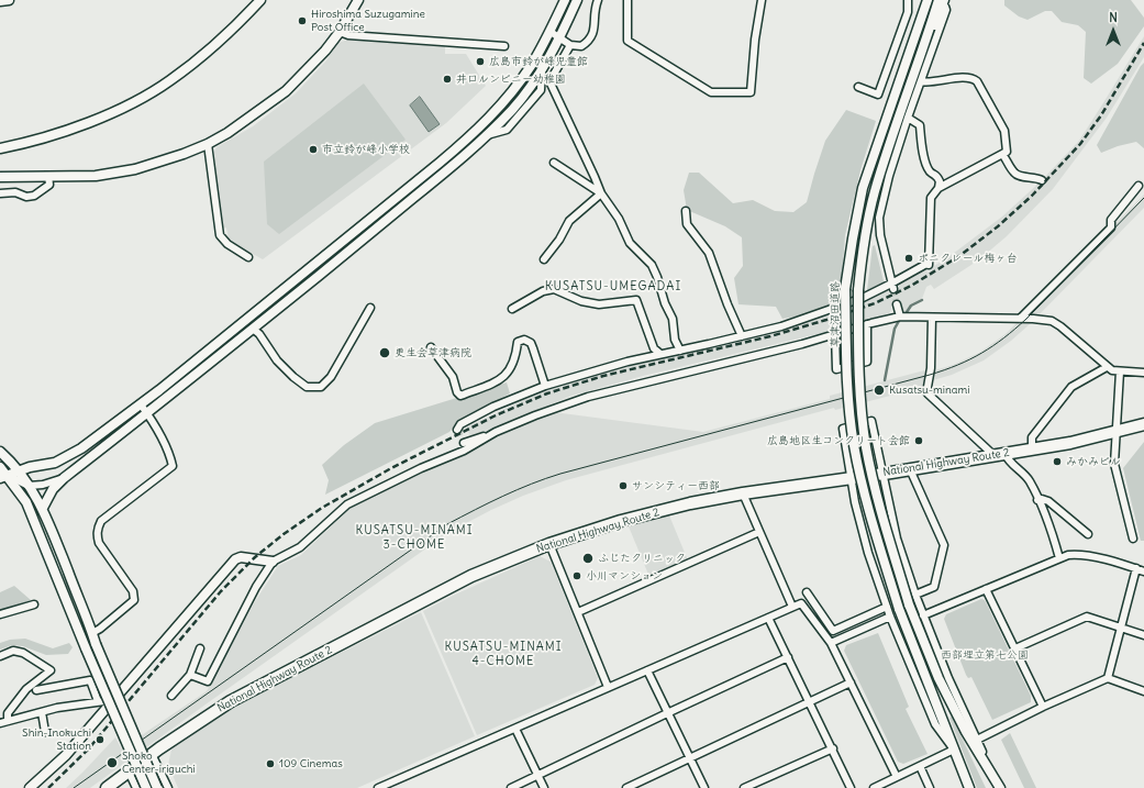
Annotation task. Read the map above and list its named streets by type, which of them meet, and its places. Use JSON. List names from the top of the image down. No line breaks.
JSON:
{"streets":{"highway":["National Highway Route 2"],"street":["草津沼田道路"]},"districts":["KUSATSU-UMEGADAI","KUSATSU-MINAMI 3-CHOME","KUSATSU-MINAMI 4-CHOME"],"parks":["西部埋立第七公園"],"places":["Hiroshima Suzugamine Post Office","広島市鈴が峰児童館","井口ルンビニー幼稚園","市立鈴が峰小学校","ポニクレール梅ヶ台","更生会草津病院","Kusatsu-minami","広島地区生コンクリート会館","みかみビル","サンシティー西部","ふじたクリニック","小川マンション","Shin-Inokuchi Station","Shoko Center-iriguchi","109 Cinemas"],"north":"top"}
